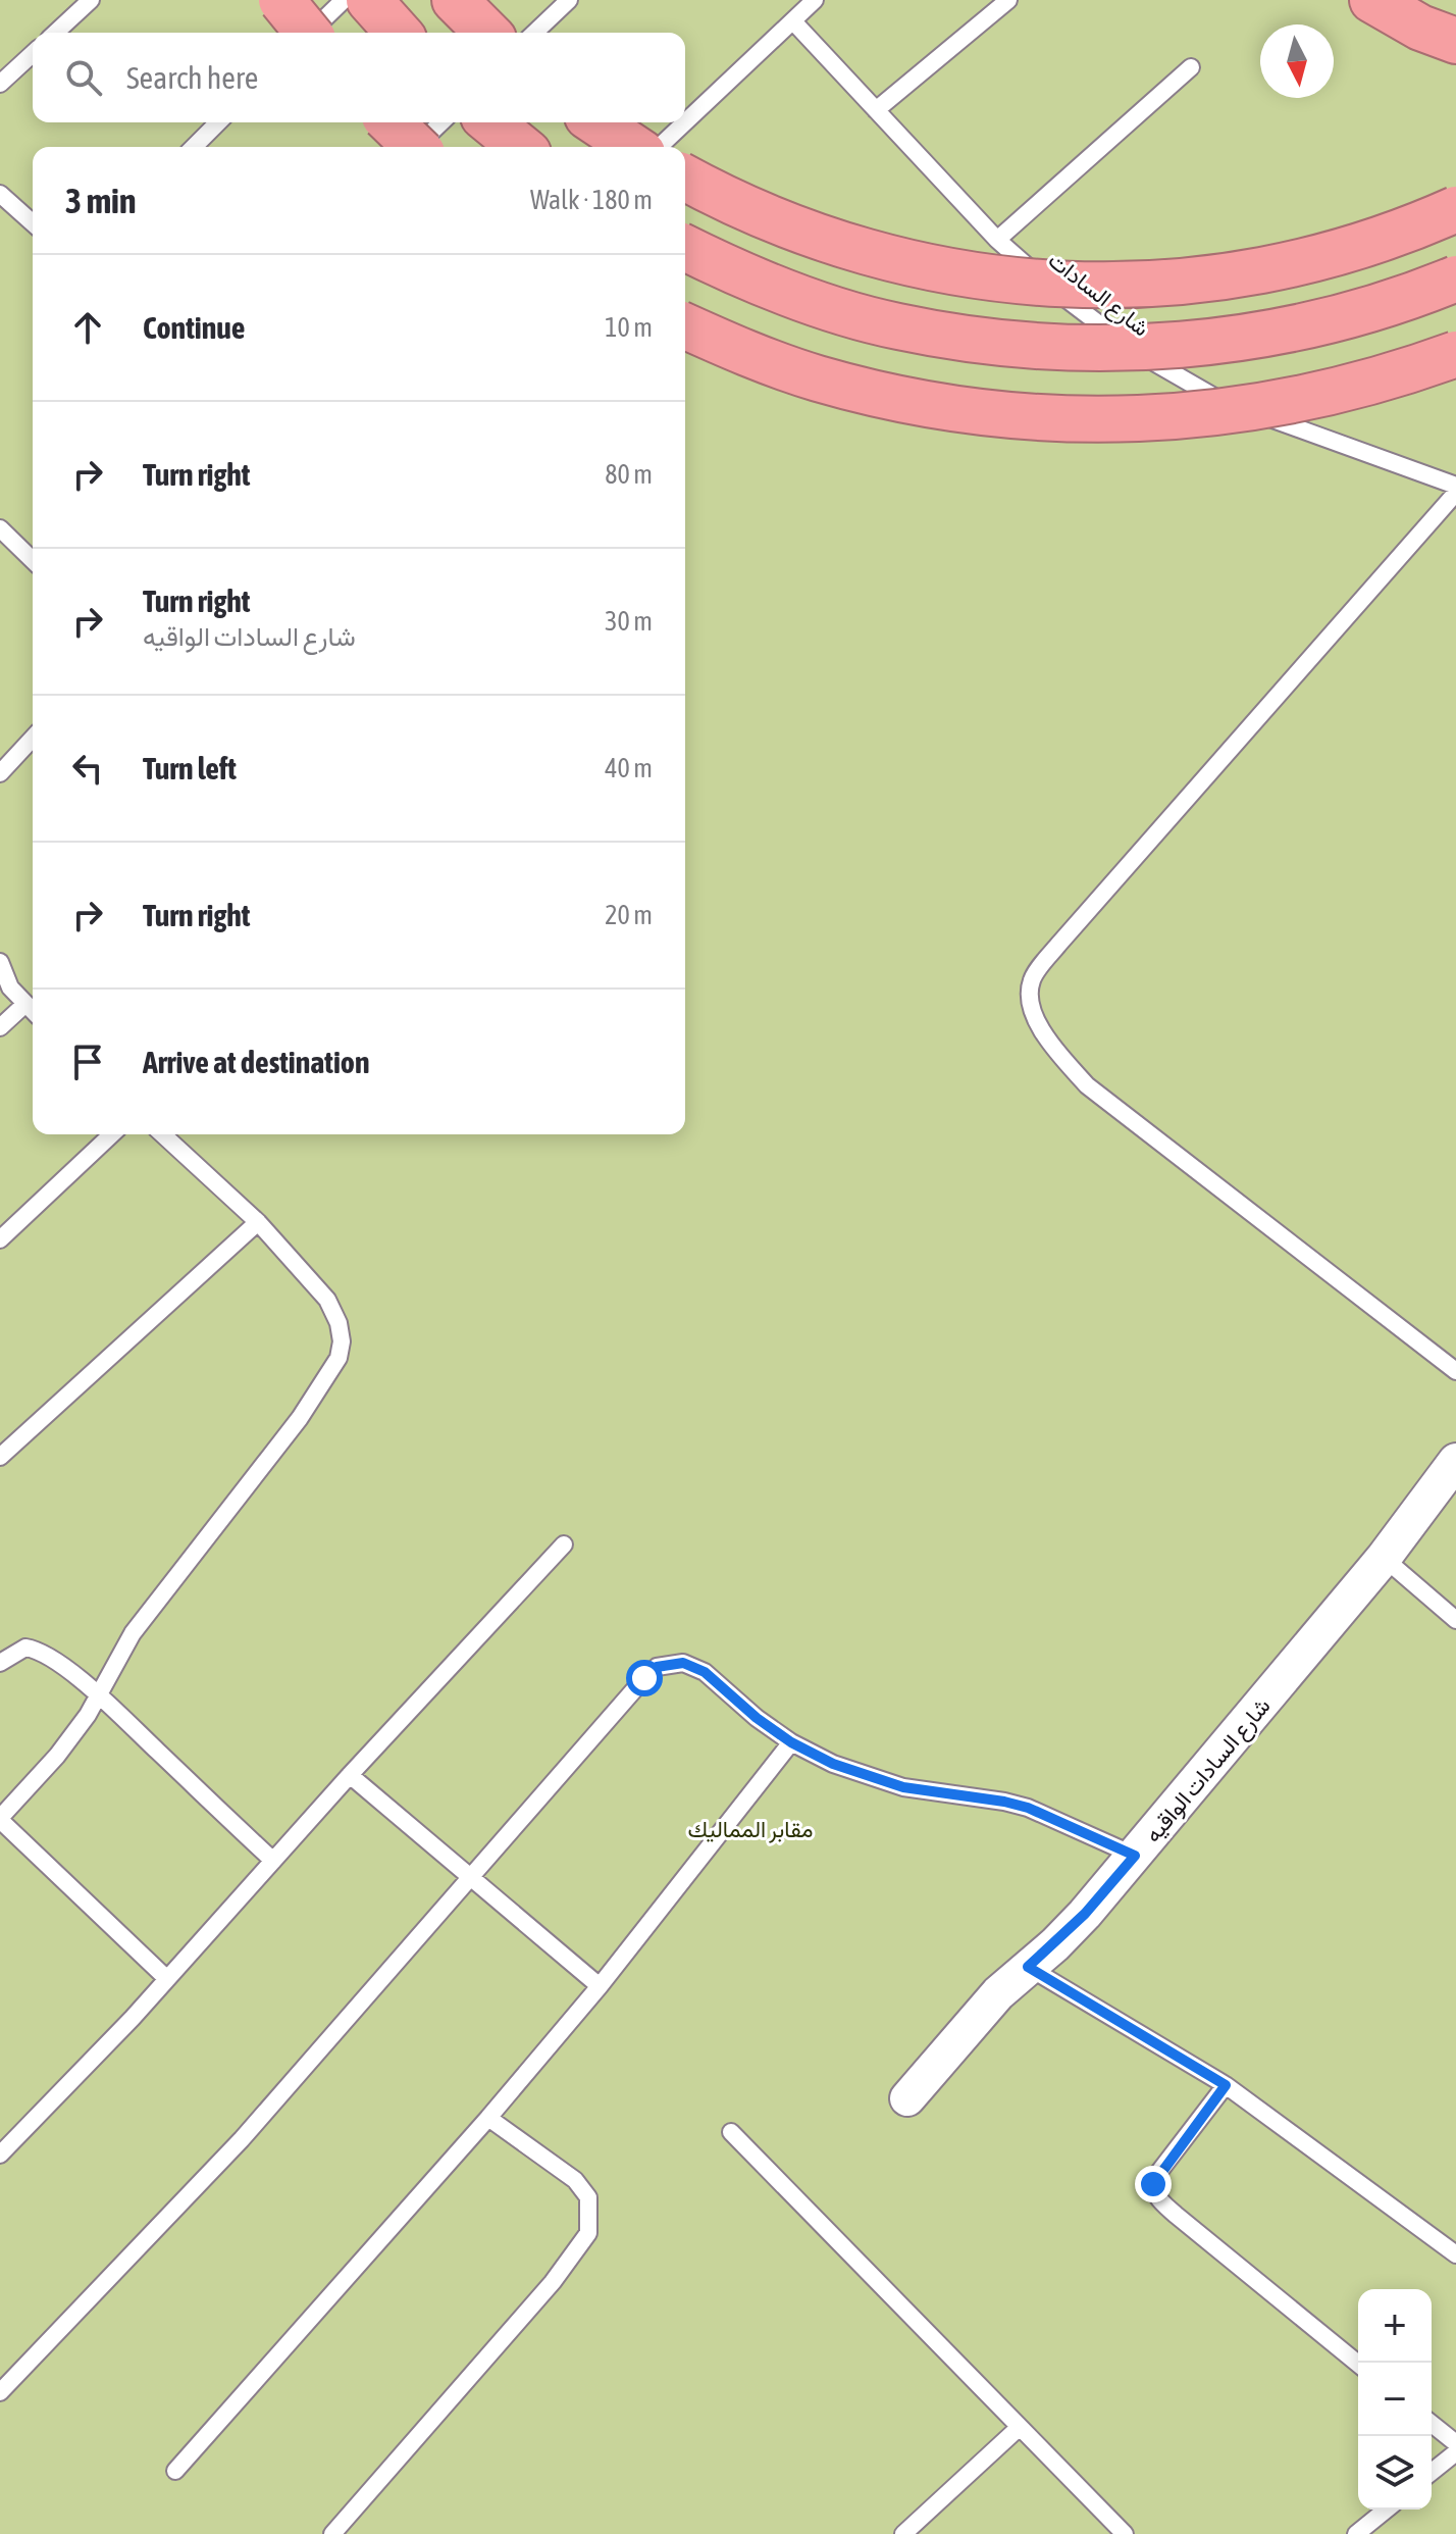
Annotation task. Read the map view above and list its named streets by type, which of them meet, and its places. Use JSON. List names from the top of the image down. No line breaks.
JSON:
{"streets":{"street":["شارع السادات الواقيه"],"lane":["شارع السادات"]},"parks":["مقابر المماليك"],"north":"bottom","page":{"search":"Search here","heading":["3 min","Walk · 180 m"],"list":[["Continue","10 m"],["Turn right","80 m"],["Turn right","شارع السادات الواقيه","30 m"],["Turn left","40 m"],["Turn right","20 m"],"Arrive at destination"],"map_buttons":["+","−"]}}
